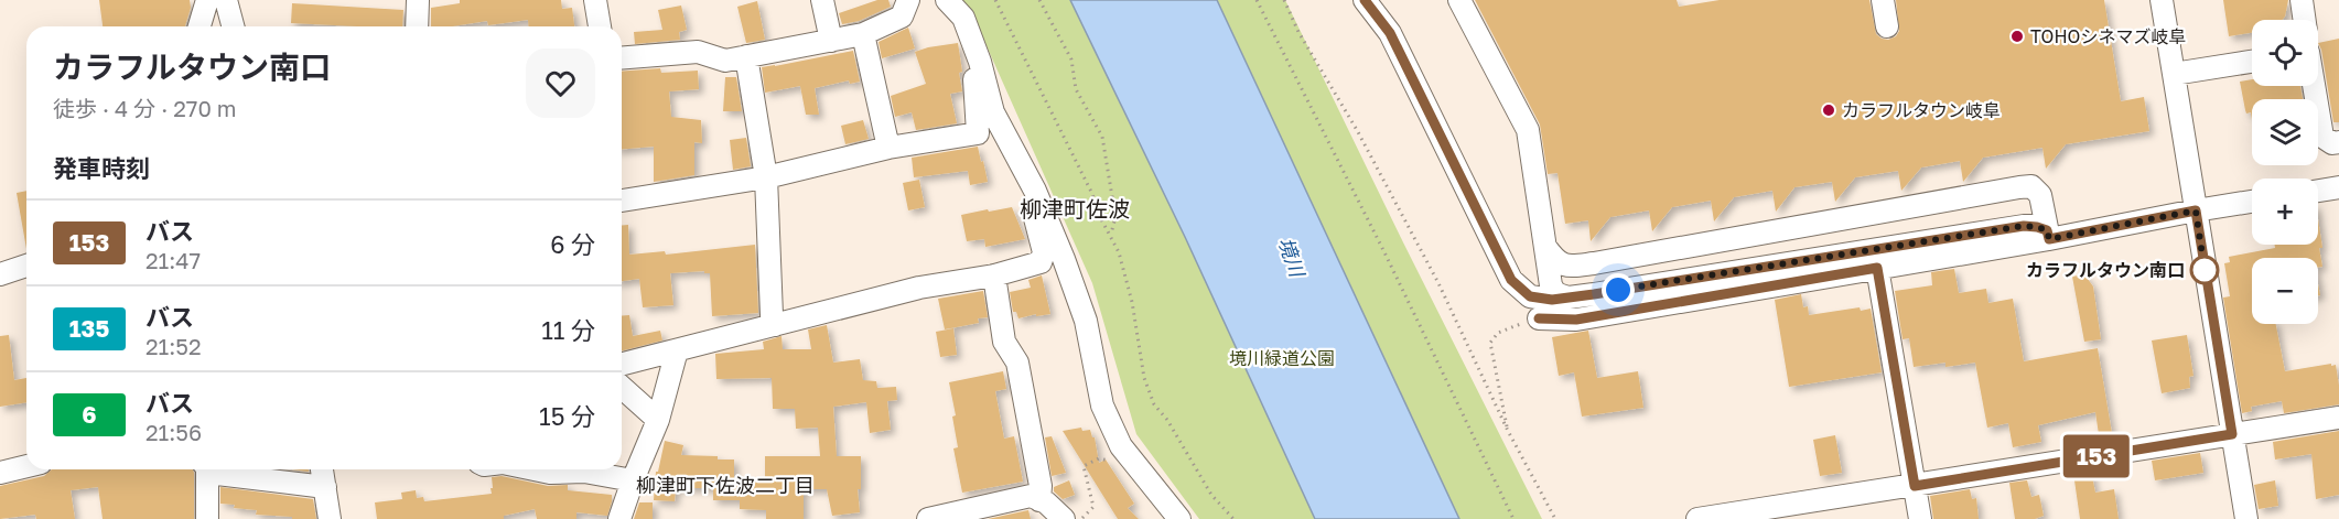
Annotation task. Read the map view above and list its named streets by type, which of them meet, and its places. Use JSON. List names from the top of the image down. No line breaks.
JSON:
{"districts":["柳津町佐波","柳津町下佐波二丁目"],"water":["境川"],"parks":["境川緑道公園"],"places":["TOHOシネマズ岐阜","カラフルタウン岐阜","カラフルタウン南口"],"lines":["bus line 153"],"page":{"on_map":"153","map_buttons":["+","−"],"heading":[["カラフルタウン南口","徒歩 · 4 分 · 270 m"],"発車時刻"],"list":[{"mark":"153","name":"バス","note":"21:47","value":"6 分"},{"mark":"135","name":"バス","note":"21:52","value":"11 分"},{"mark":"6","name":"バス","note":"21:56","value":"15 分"}]}}
